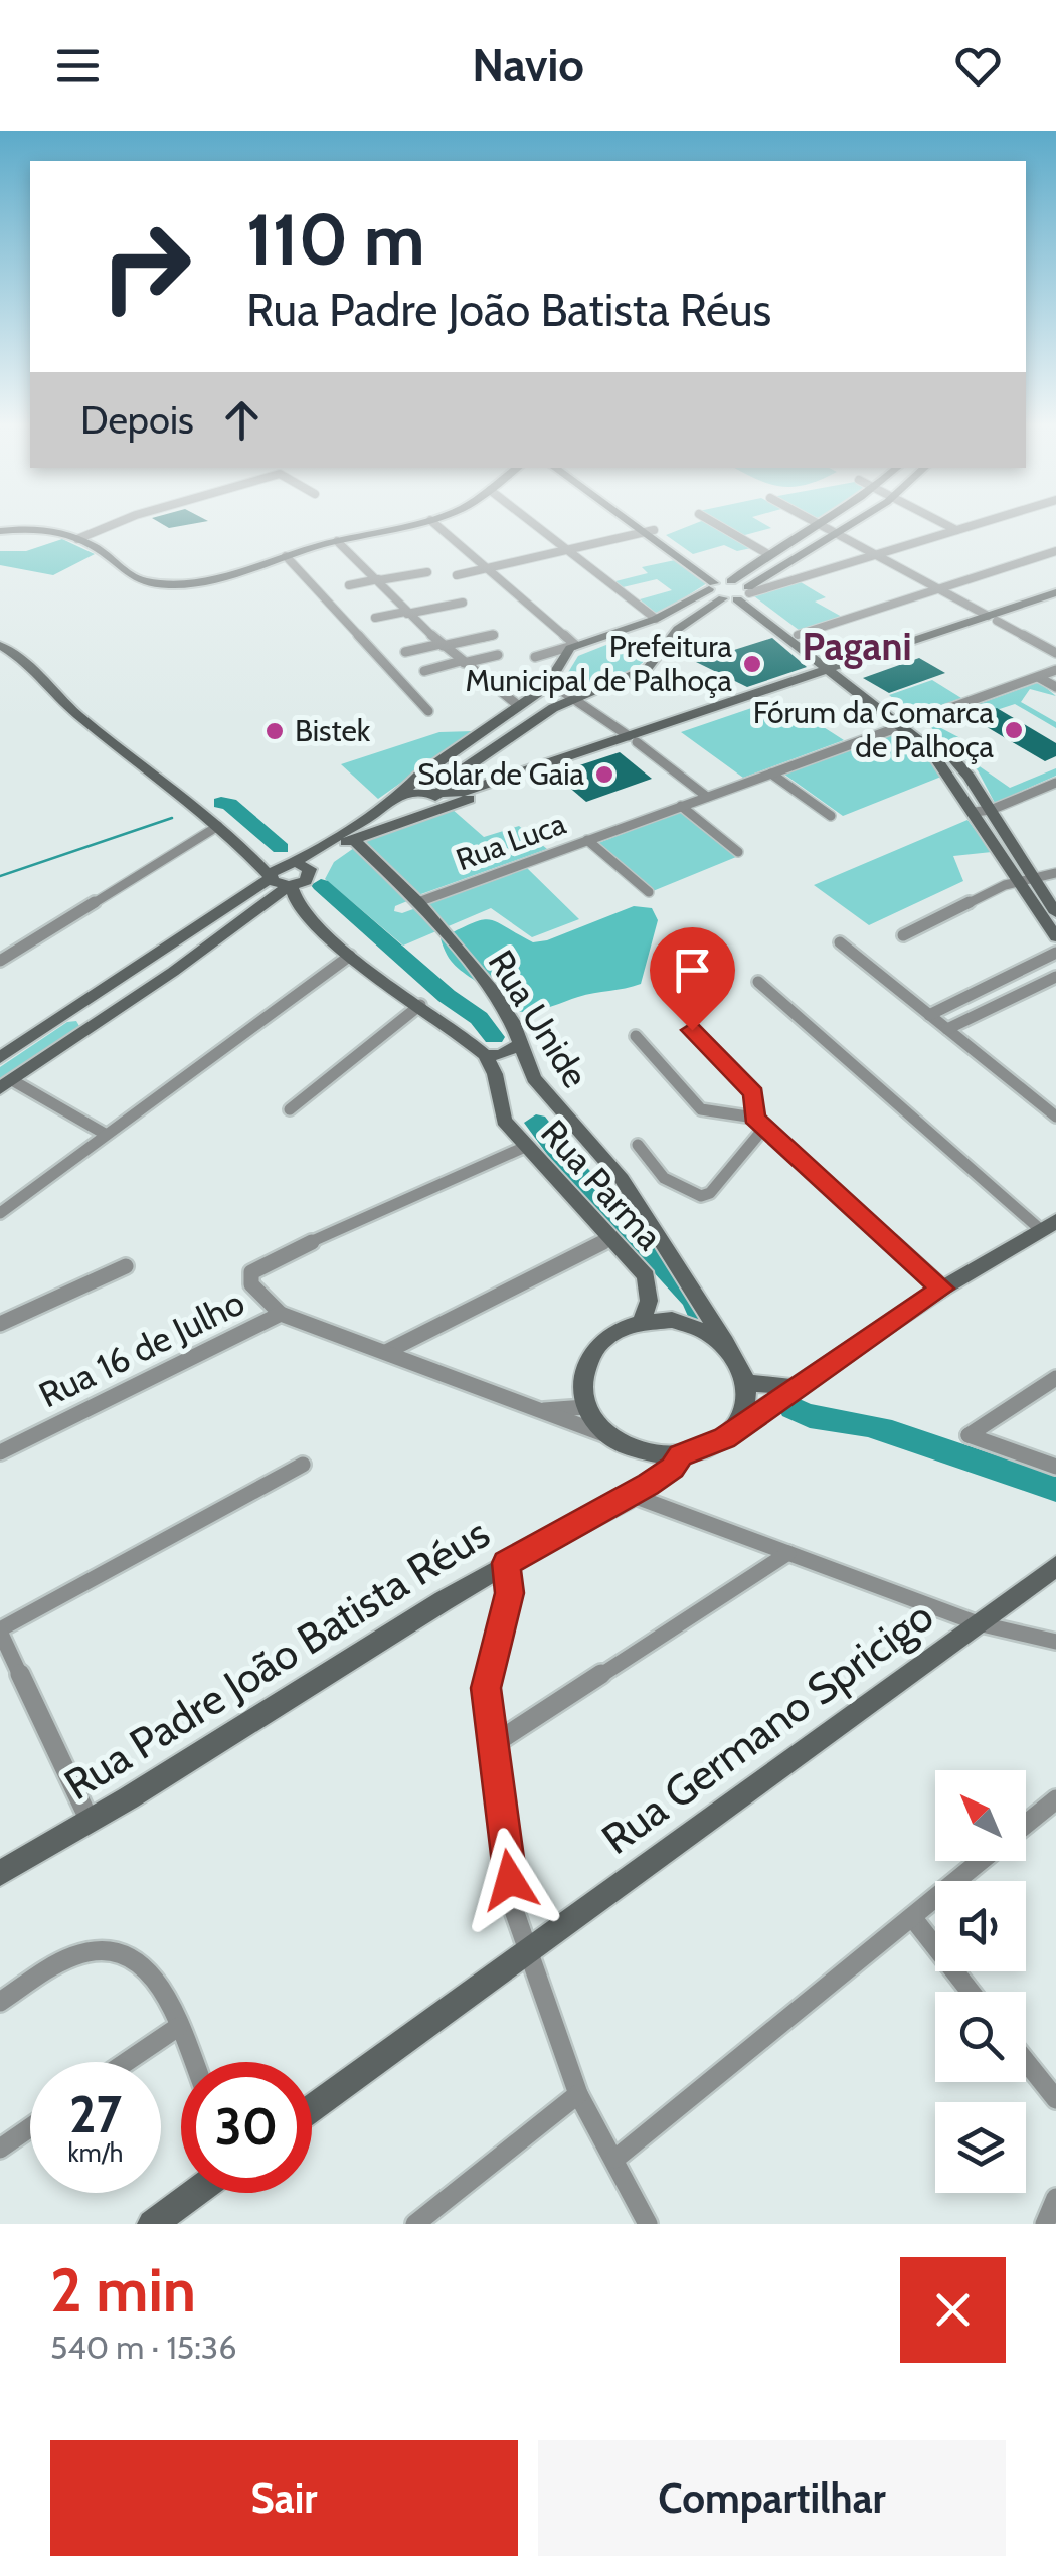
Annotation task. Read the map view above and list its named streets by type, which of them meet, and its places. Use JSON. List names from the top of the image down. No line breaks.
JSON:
{"streets":{"main road":["Rua Unide","Rua Parma","Rua Padre João Batista Réus","Rua Germano Spricigo"],"street":["Rua Luca","Rua 16 de Julho"]},"crossings":[["Rua Luca","Rua Unide"],["Rua Unide","Rua Parma"],["Rua Unide","Rua 16 de Julho"],["Rua Unide","Rua Padre João Batista Réus"],["Rua Parma","Rua 16 de Julho"],["Rua Parma","Rua Padre João Batista Réus"],["Rua 16 de Julho","Rua Padre João Batista Réus"]],"districts":["Pagani"],"places":["Prefeitura Municipal de Palhoça","Fórum da Comarca de Palhoça","Bistek","Solar de Gaia"],"north":"top left","page":{"header":"Navio","turn":["110 m","Rua Padre João Batista Réus"],"then":"Depois","speed":"27 km/h","limit":"30","heading":["2 min","540 m · 15:36"],"buttons":["Sair","Compartilhar"]}}
